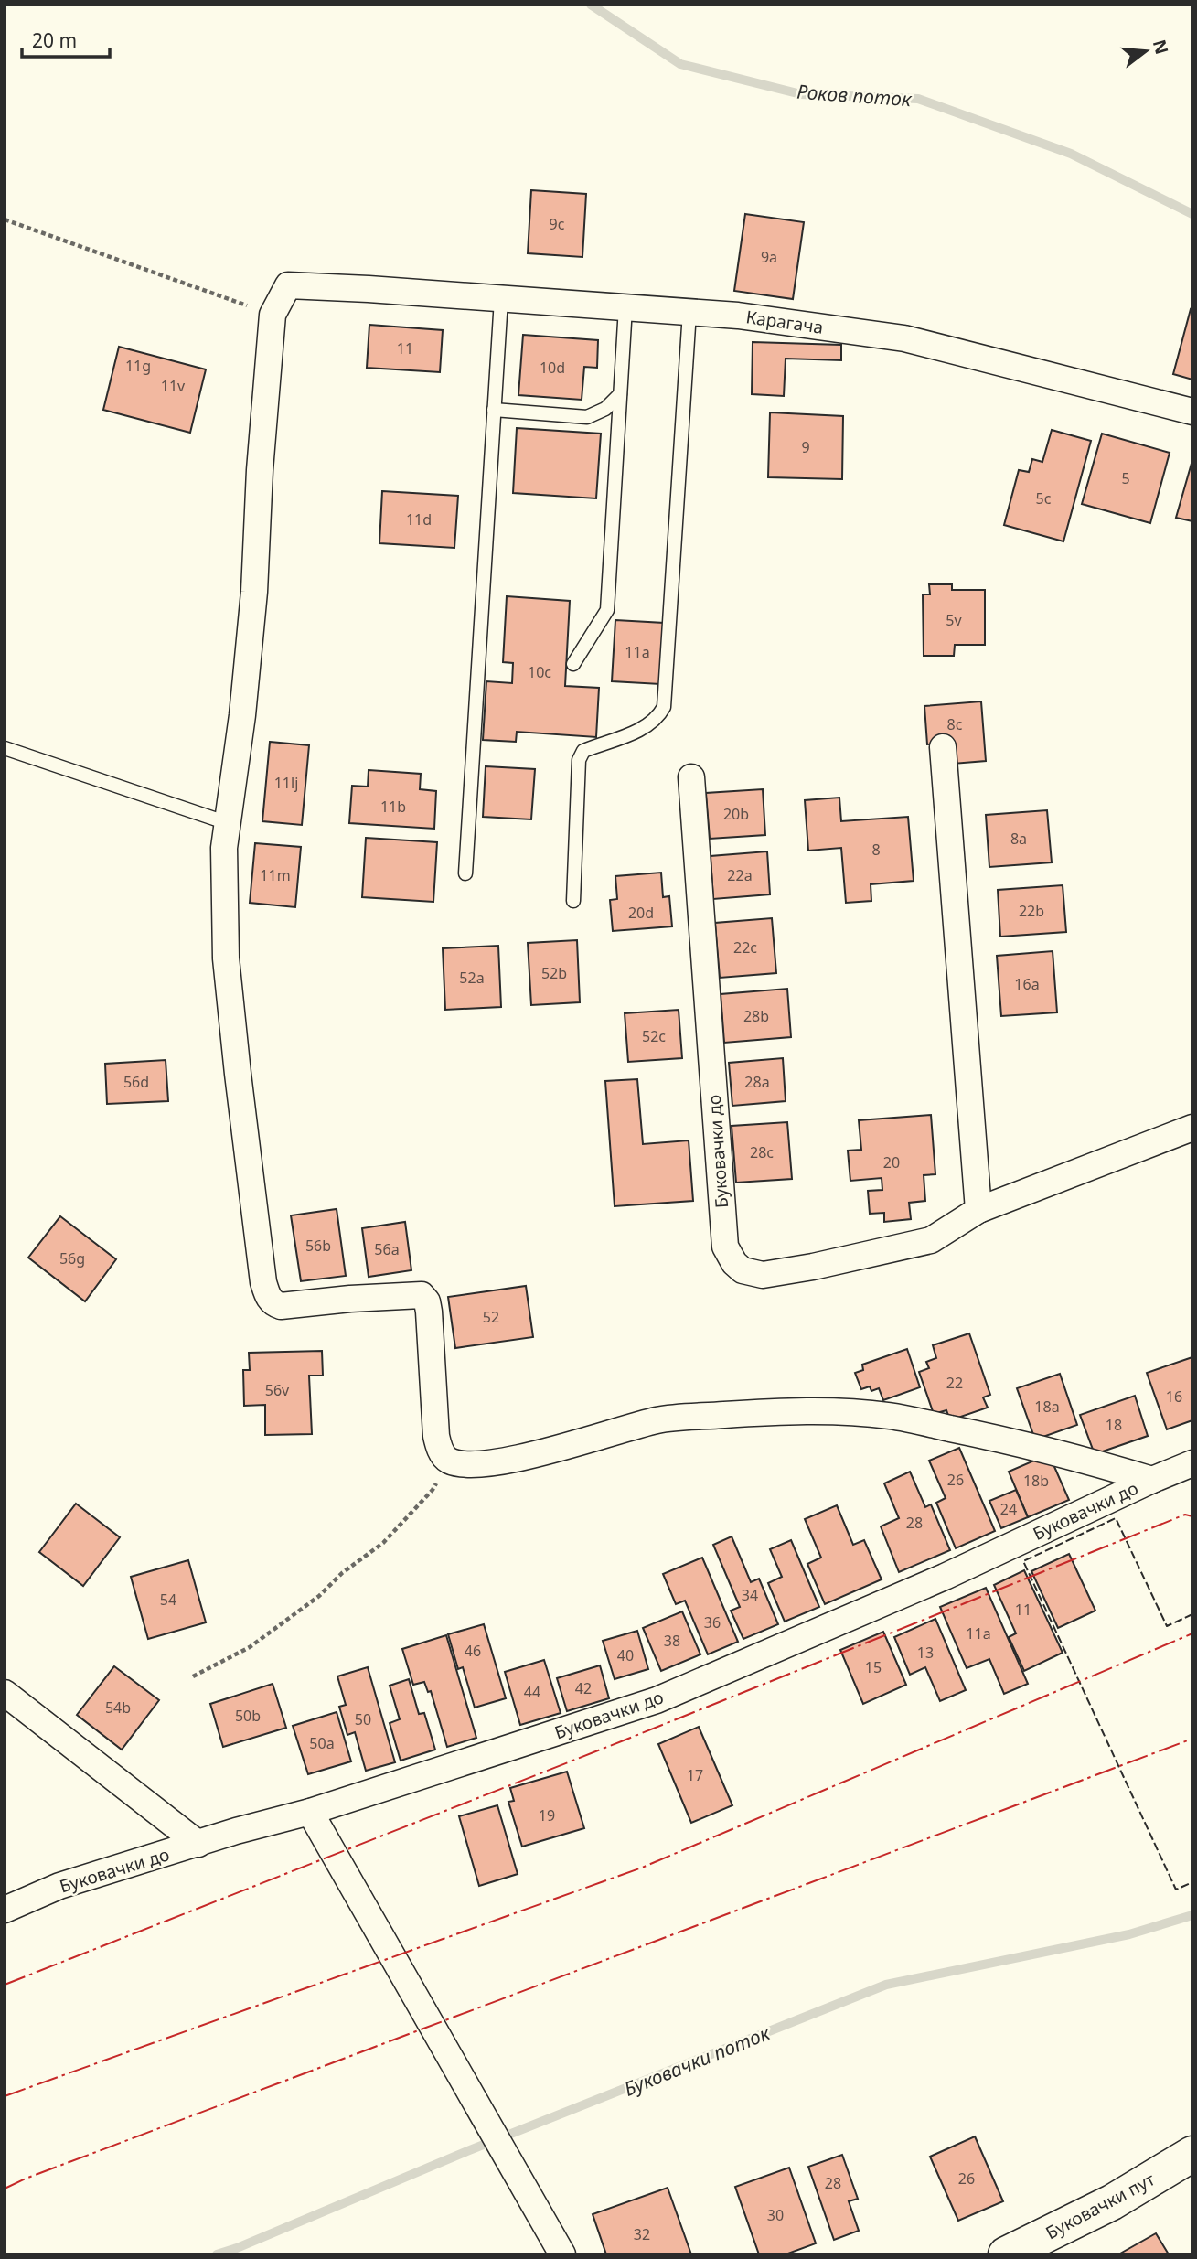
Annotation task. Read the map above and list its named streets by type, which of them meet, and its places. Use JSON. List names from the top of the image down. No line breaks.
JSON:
{"streets":{"street":["Карагача","Буковачки до","Буковачки пут"]},"water":["Роков поток","Буковачки поток"],"house_numbers":["9c","9a","11","11g","10d","11v","9","5","5c","11d","5v","11a","10c","8c","11lj","11b","20b","8a","8","11m","22a","22b","20d","22c","52b","52a","16a","28b","52c","56d","28a","28c","20","56b","56a","56g","52","22","56v","16","18a","18","26","18b","24","28","34","54","11","36","11a","38","46","13","40","15","42","44","54b","50b","50","50a","17","19","26","28","30","32"],"scale_bar":"20 m","north":"right"}
